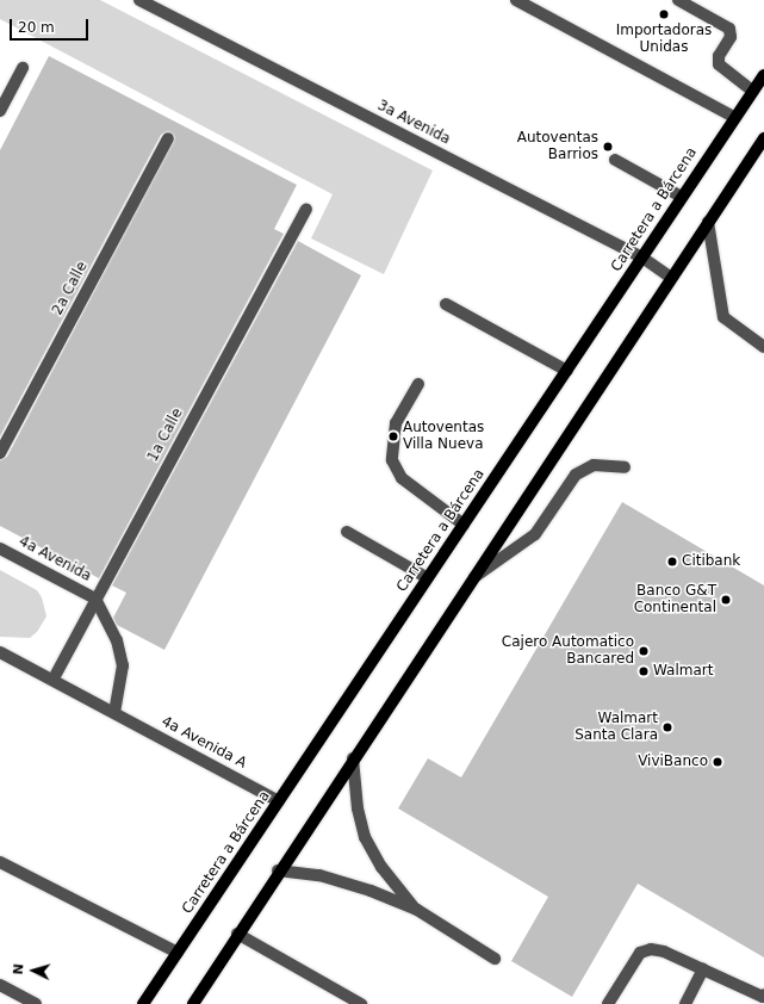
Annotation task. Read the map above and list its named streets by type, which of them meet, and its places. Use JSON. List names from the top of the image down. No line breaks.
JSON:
{"streets":{"main road":["Carretera a Bárcena"],"street":["3a Avenida","2a Calle","1a Calle","4a Avenida","4a Avenida A"]},"crossings":[["3a Avenida","Carretera a Bárcena"],["Carretera a Bárcena","4a Avenida A"],["1a Calle","4a Avenida"],["1a Calle","4a Avenida A"]],"places":["Importadoras Unidas","Autoventas Barrios","Autoventas Villa Nueva","Citibank","Banco G&T Continental","Cajero Automatico Bancared","Walmart","Walmart Santa Clara","ViviBanco"],"scale_bar":"20 m","north":"left"}
